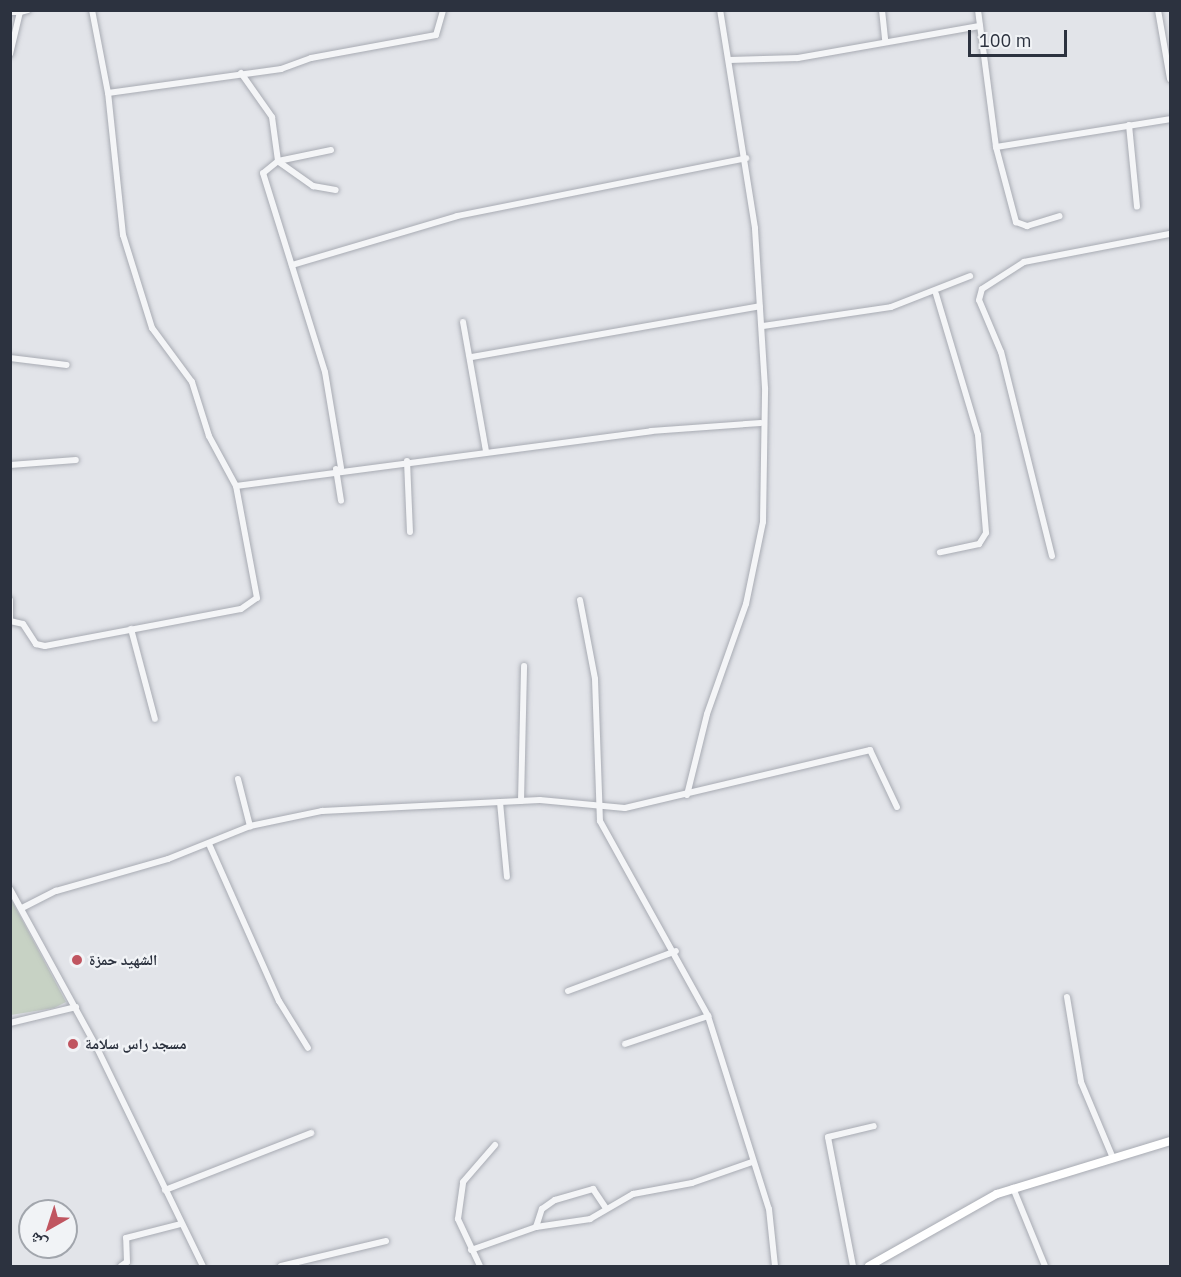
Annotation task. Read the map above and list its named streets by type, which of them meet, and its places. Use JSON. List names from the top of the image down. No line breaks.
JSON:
{"places":["الشهيد حمزة","مسجد راس سلامة"],"scale_bar":"100 m","north":"bottom left"}
